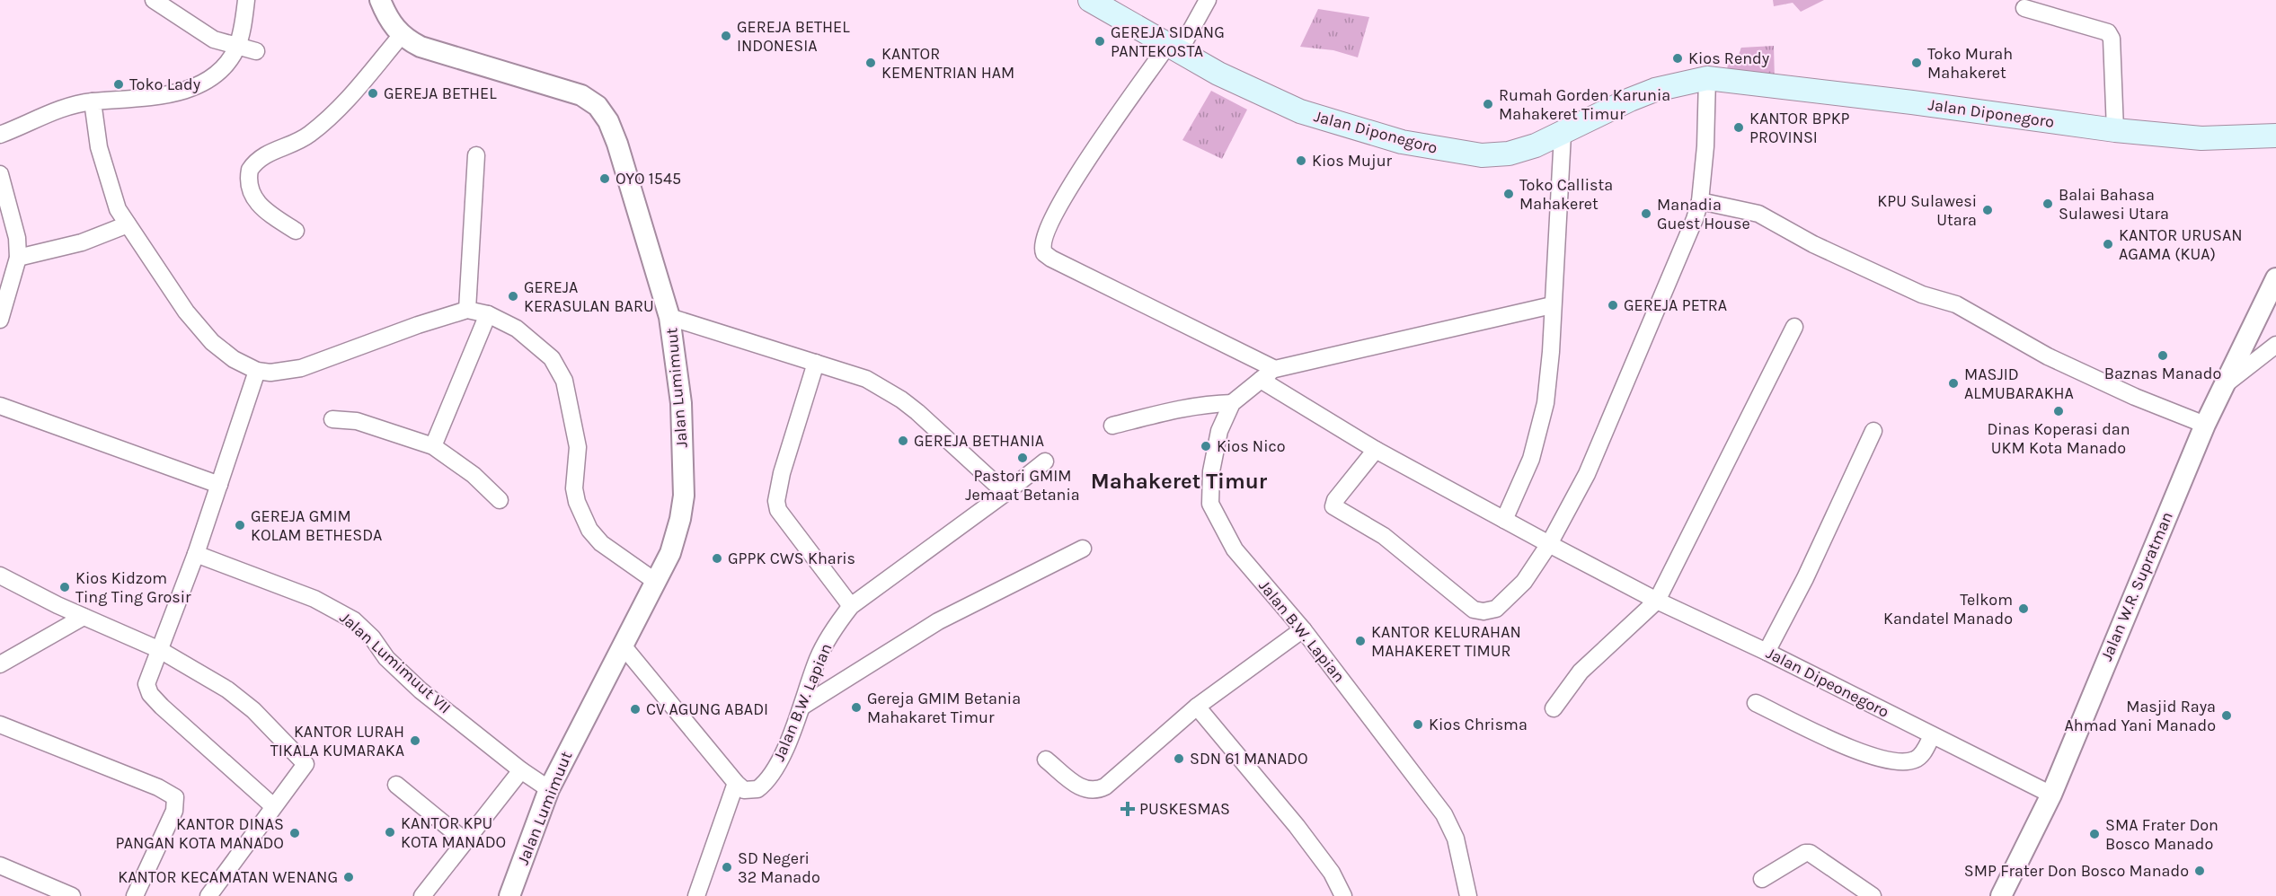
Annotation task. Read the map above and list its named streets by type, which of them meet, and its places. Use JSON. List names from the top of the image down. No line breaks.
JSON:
{"streets":{"main road":["Jalan Diponegoro"],"street":["Jalan Lumimuut","Jalan W.R. Supratman","Jalan B.W. Lapian","Jalan Lumimuut VII","Jalan Dipeonegoro"]},"crossings":[["Jalan Lumimuut","Jalan Lumimuut VII"],["Jalan W.R. Supratman","Jalan Dipeonegoro"],["Jalan B.W. Lapian","Jalan Dipeonegoro"]],"districts":["Mahakeret Timur"],"places":{"other":["GEREJA BETHEL INDONESIA","GEREJA SIDANG PANTEKOSTA","Kios Rendy","KANTOR KEMENTRIAN HAM","Toko Murah Mahakeret","Toko Lady","GEREJA BETHEL","Rumah Gorden Karunia Mahakeret Timur","KANTOR BPKP PROVINSI","Kios Mujur","OYO 1545","Toko Callista Mahakeret","Balai Bahasa Sulawesi Utara","KPU Sulawesi Utara","Manadia Guest House","KANTOR URUSAN AGAMA (KUA)","GEREJA KERASULAN BARU","GEREJA PETRA","Baznas Manado","MASJID ALMUBARAKHA","Dinas Koperasi dan UKM Kota Manado","GEREJA BETHANIA","Kios Nico","Pastori GMIM Jemaat Betania","GEREJA GMIM KOLAM BETHESDA","GPPK CWS Kharis","Kios Kidzom Ting Ting Grosir","Telkom Kandatel Manado","KANTOR KELURAHAN MAHAKERET TIMUR","Gereja GMIM Betania Mahakaret Timur","CV AGUNG ABADI","Masjid Raya Ahmad Yani Manado","Kios Chrisma","KANTOR LURAH TIKALA KUMARAKA","SDN 61 MANADO","KANTOR KPU KOTA MANADO","KANTOR DINAS PANGAN KOTA MANADO","SMA Frater Don Bosco Manado","SD Negeri 32 Manado","SMP Frater Don Bosco Manado","KANTOR KECAMATAN WENANG"],"health":["PUSKESMAS"]}}
